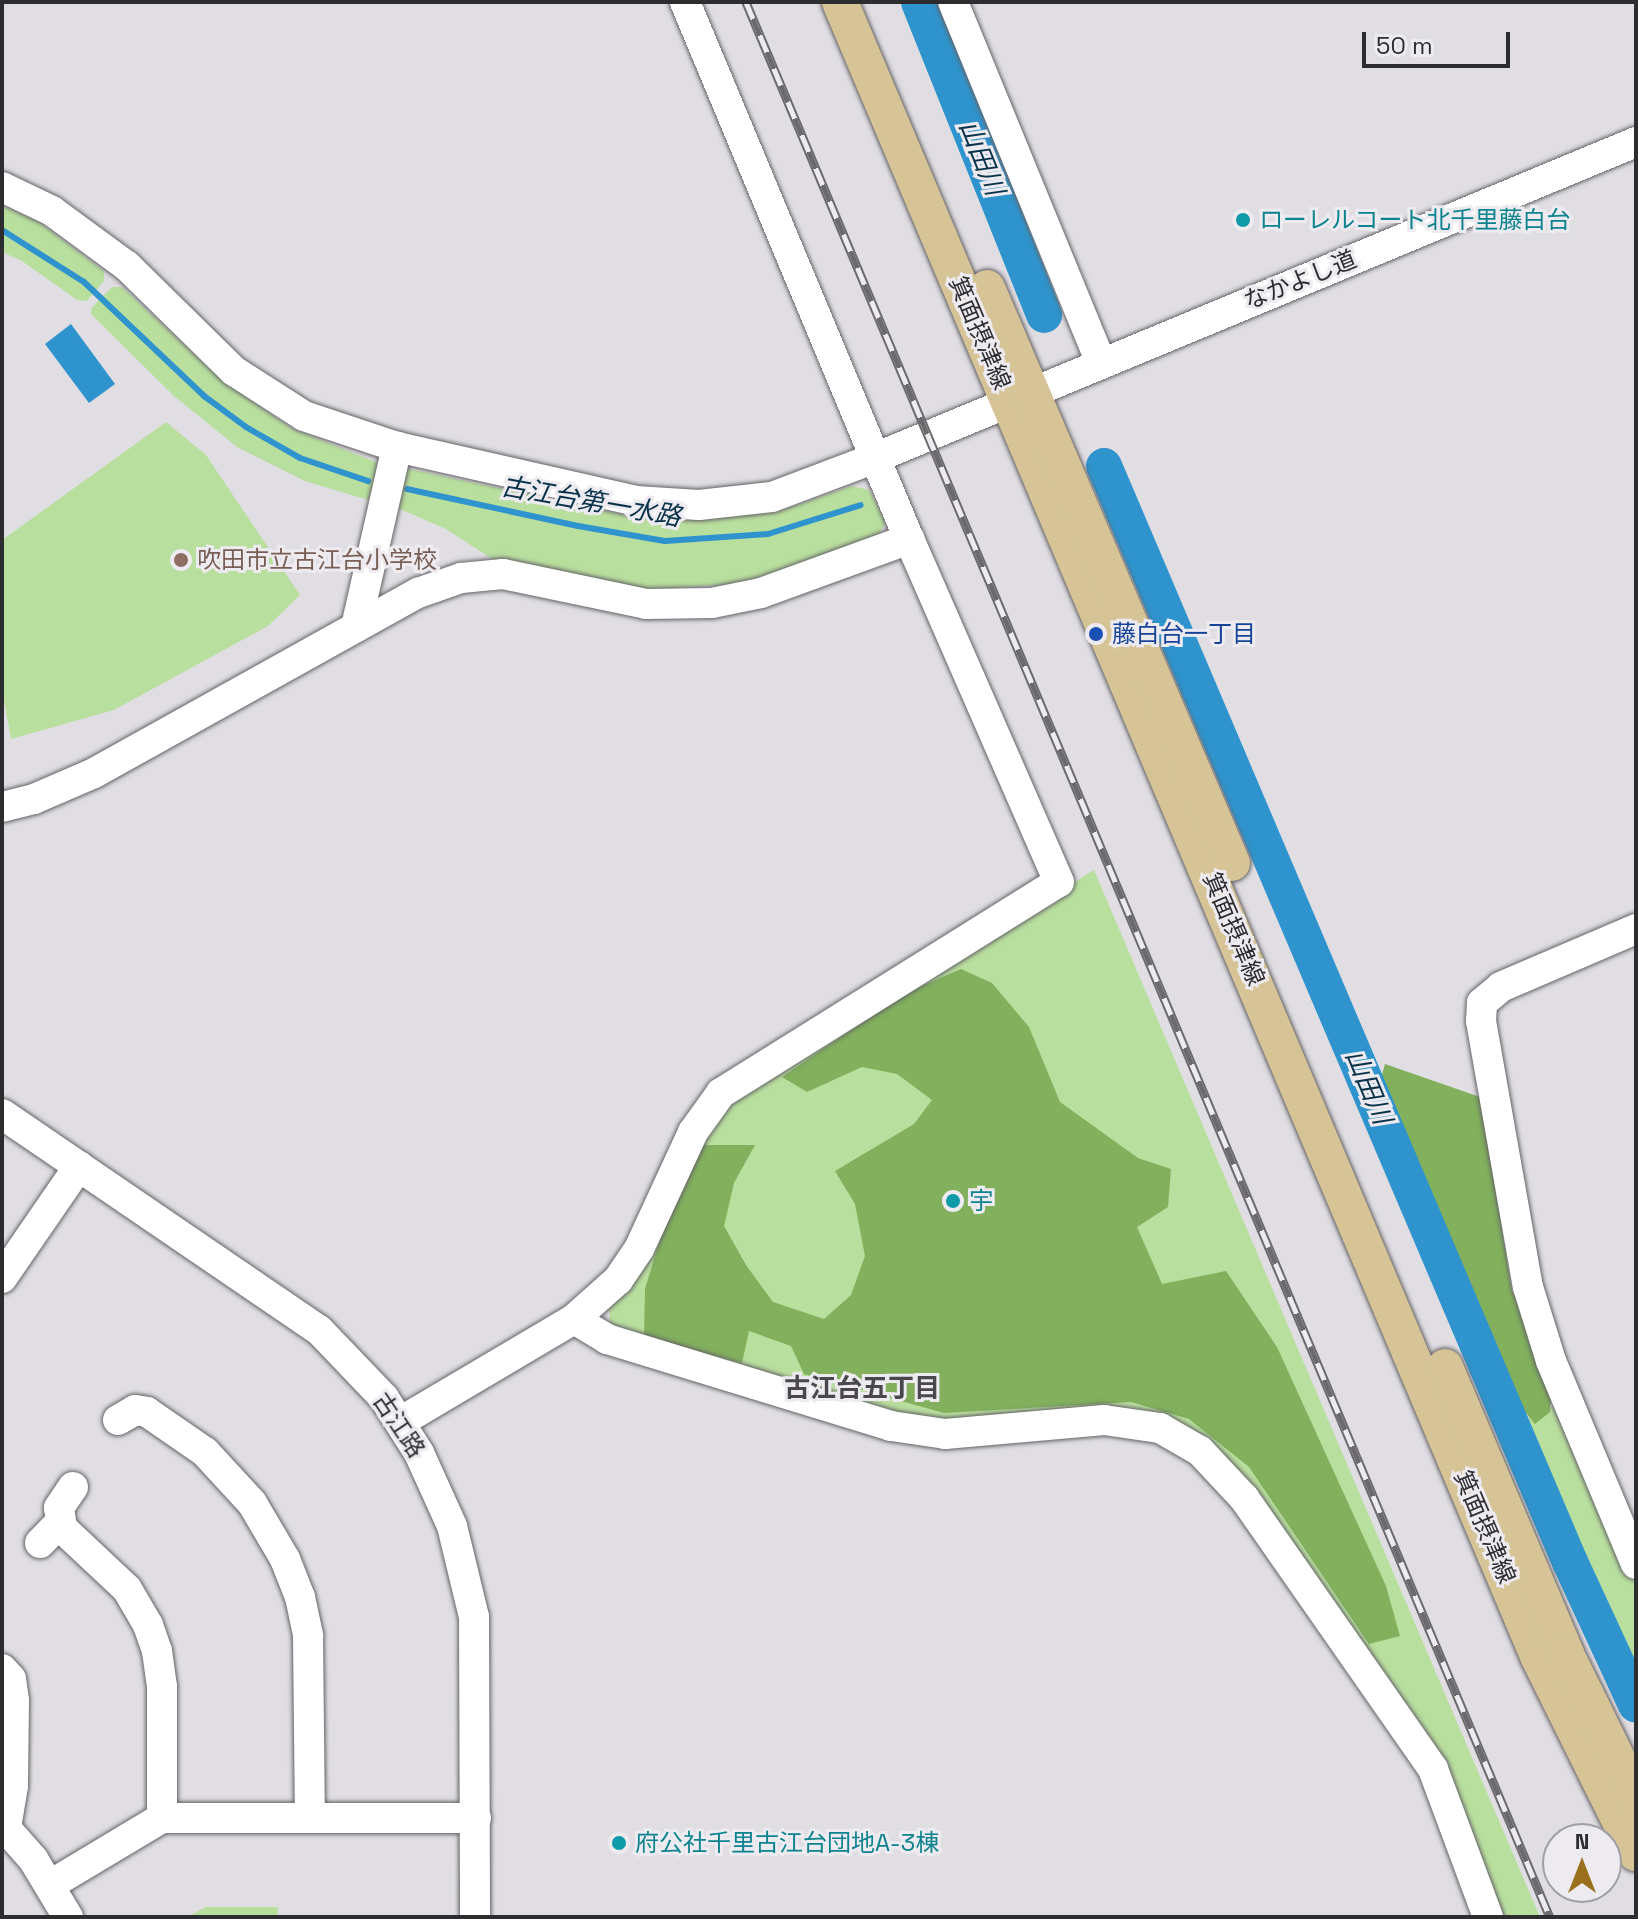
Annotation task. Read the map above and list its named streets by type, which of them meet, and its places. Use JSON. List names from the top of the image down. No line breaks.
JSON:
{"streets":{"main road":["箕面摂津線"],"street":["なかよし道","古江路"]},"crossings":[["なかよし道","箕面摂津線"]],"districts":["古江台五丁目"],"water":["山田川","古江台第一水路"],"places":["ローレルコート北千里藤白台","吹田市立古江台小学校","藤白台一丁目","宇","府公社千里古江台団地A-3棟"],"scale_bar":"50 m","north":"top"}
